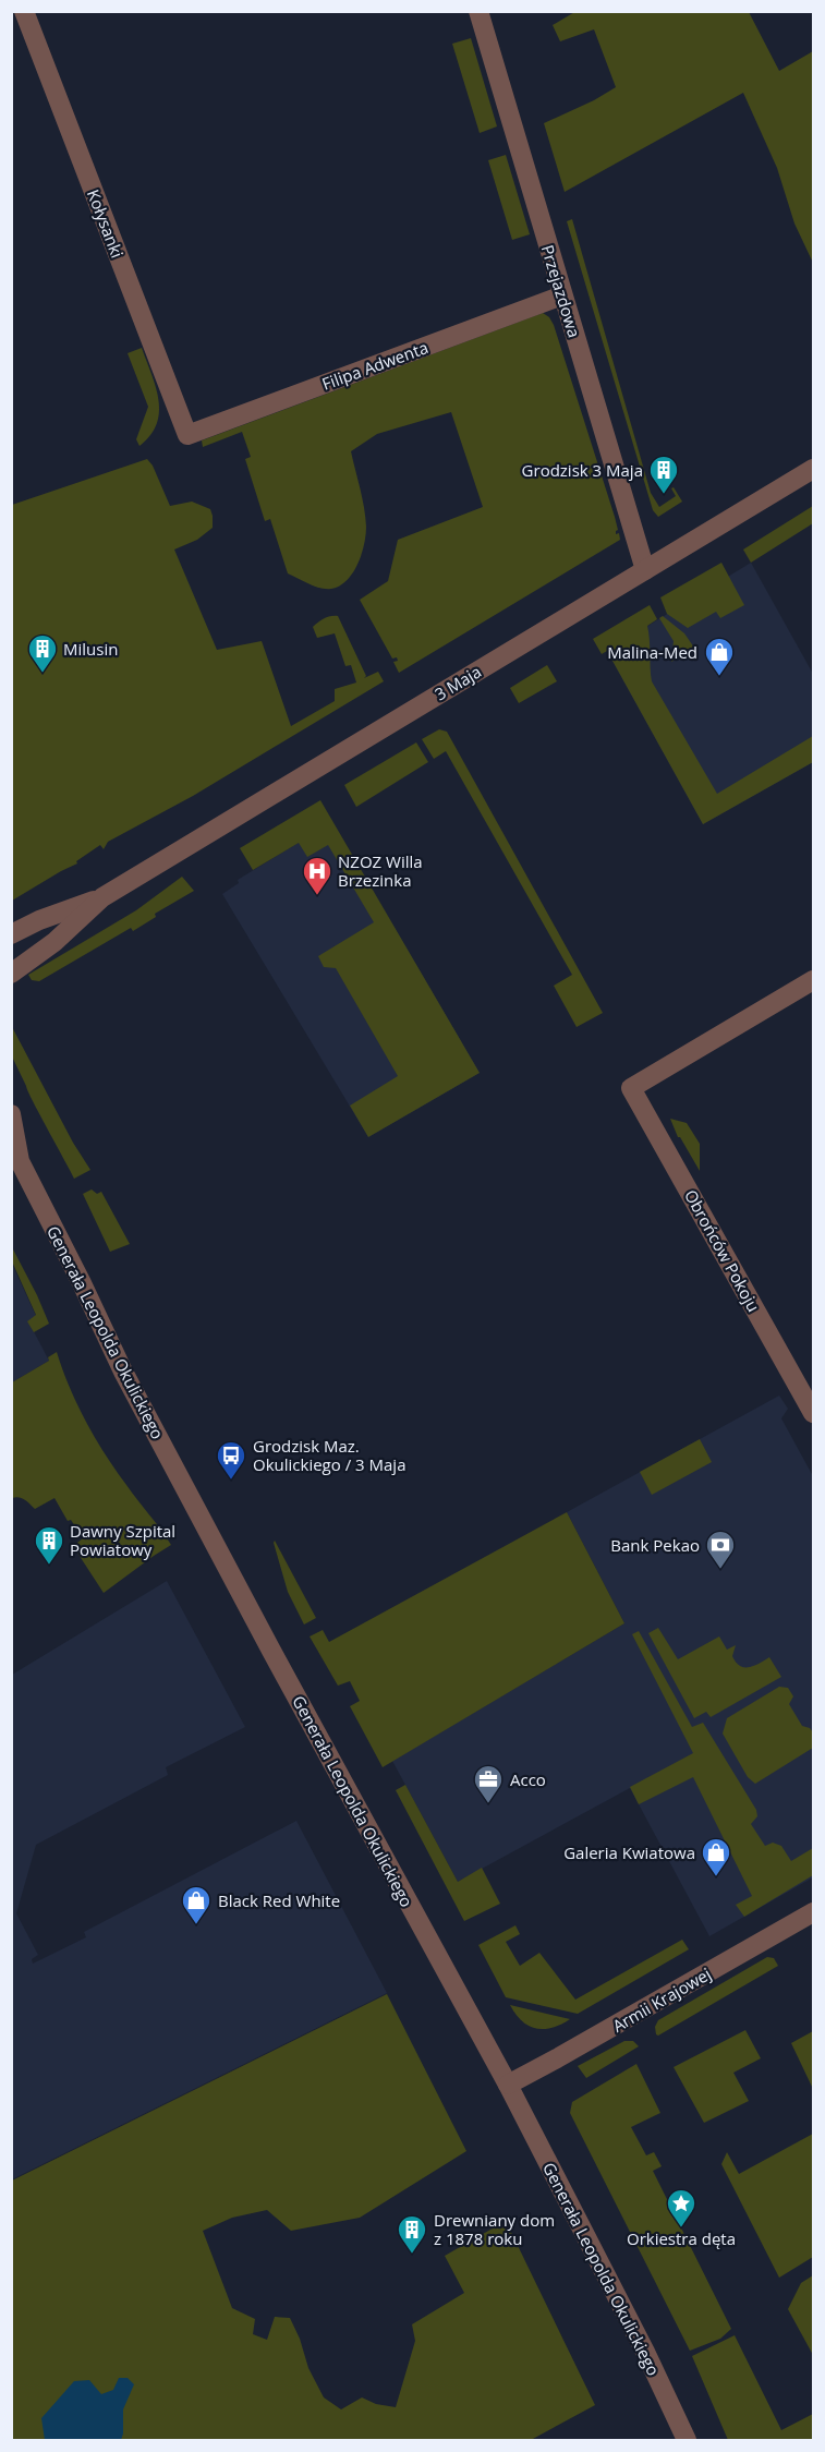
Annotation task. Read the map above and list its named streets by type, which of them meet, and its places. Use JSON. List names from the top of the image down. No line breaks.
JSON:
{"streets":{"street":["Kołysanki","Przejazdowa","Filipa Adwenta","3 Maja","Obrońców Pokoju","Generała Leopolda Okulickiego","Armii Krajowej"]},"crossings":[["Kołysanki","Filipa Adwenta"],["Przejazdowa","Filipa Adwenta"],["Przejazdowa","3 Maja"],["Generała Leopolda Okulickiego","Armii Krajowej"]],"places":{"building":["Grodzisk 3 Maja","Milusin","Dawny Szpital Powiatowy","Drewniany dom z 1878 roku"],"shop":["Malina-Med","Galeria Kwiatowa","Black Red White"],"hospital":["NZOZ Willa Brzezinka"],"bus stop":["Grodzisk Maz. Okulickiego / 3 Maja"],"bank":["Bank Pekao"],"office":["Acco"],"place":["Orkiestra dęta"]}}
